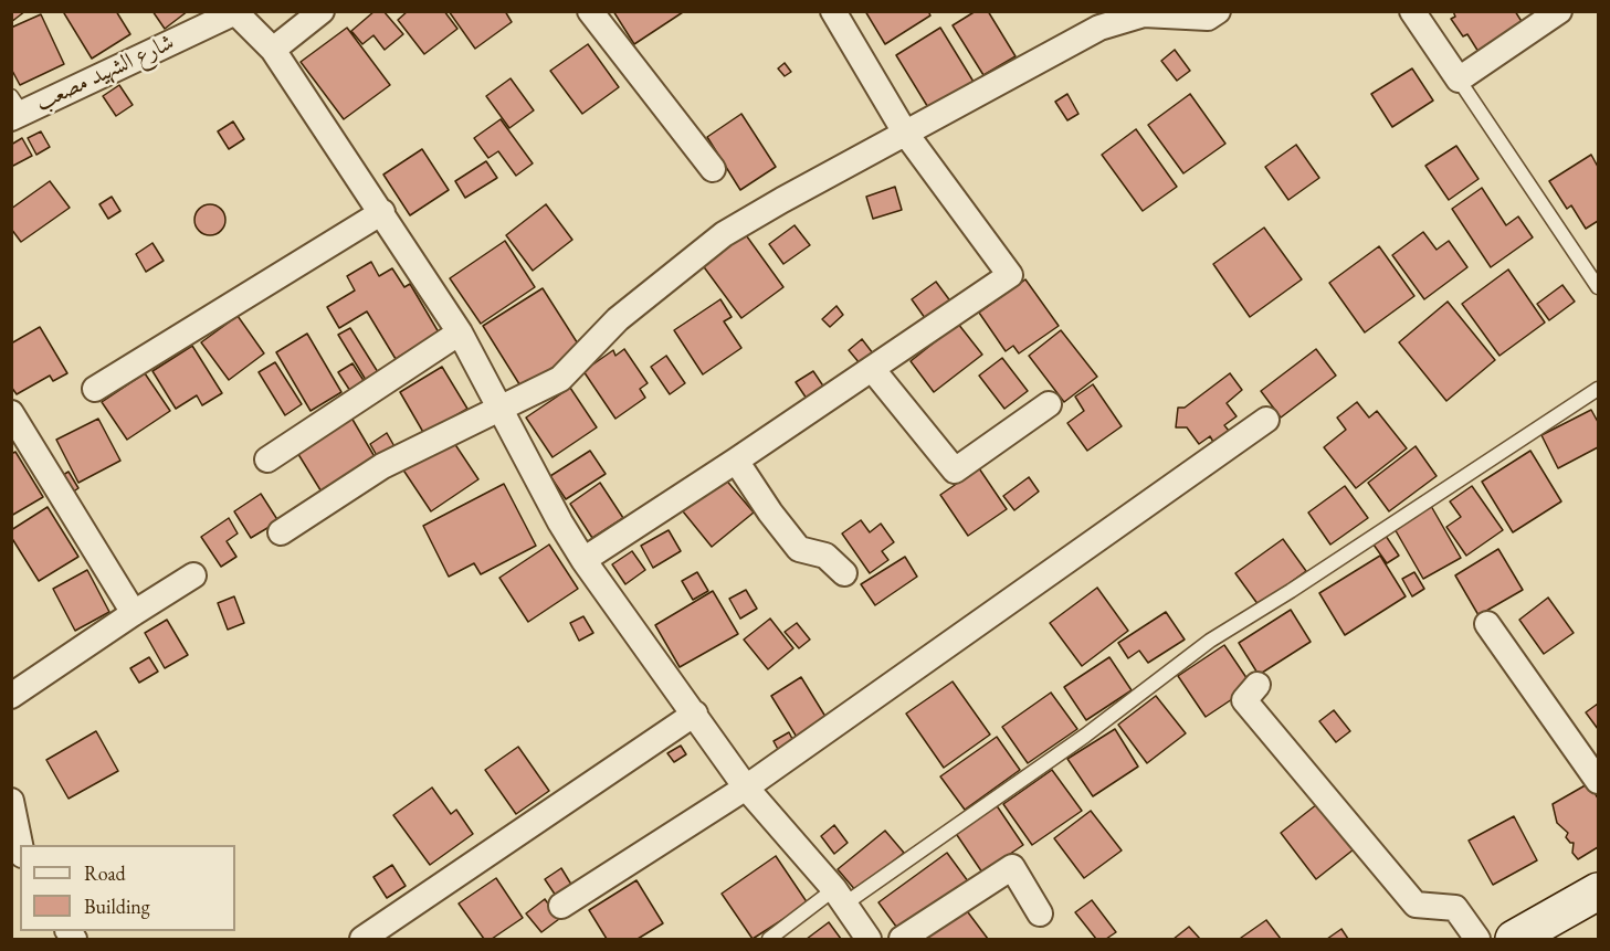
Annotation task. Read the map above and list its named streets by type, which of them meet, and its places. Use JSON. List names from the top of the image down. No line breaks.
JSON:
{"streets":{"street":["شارع الشهيد مصعب"]},"legend":["Road","Building"]}
